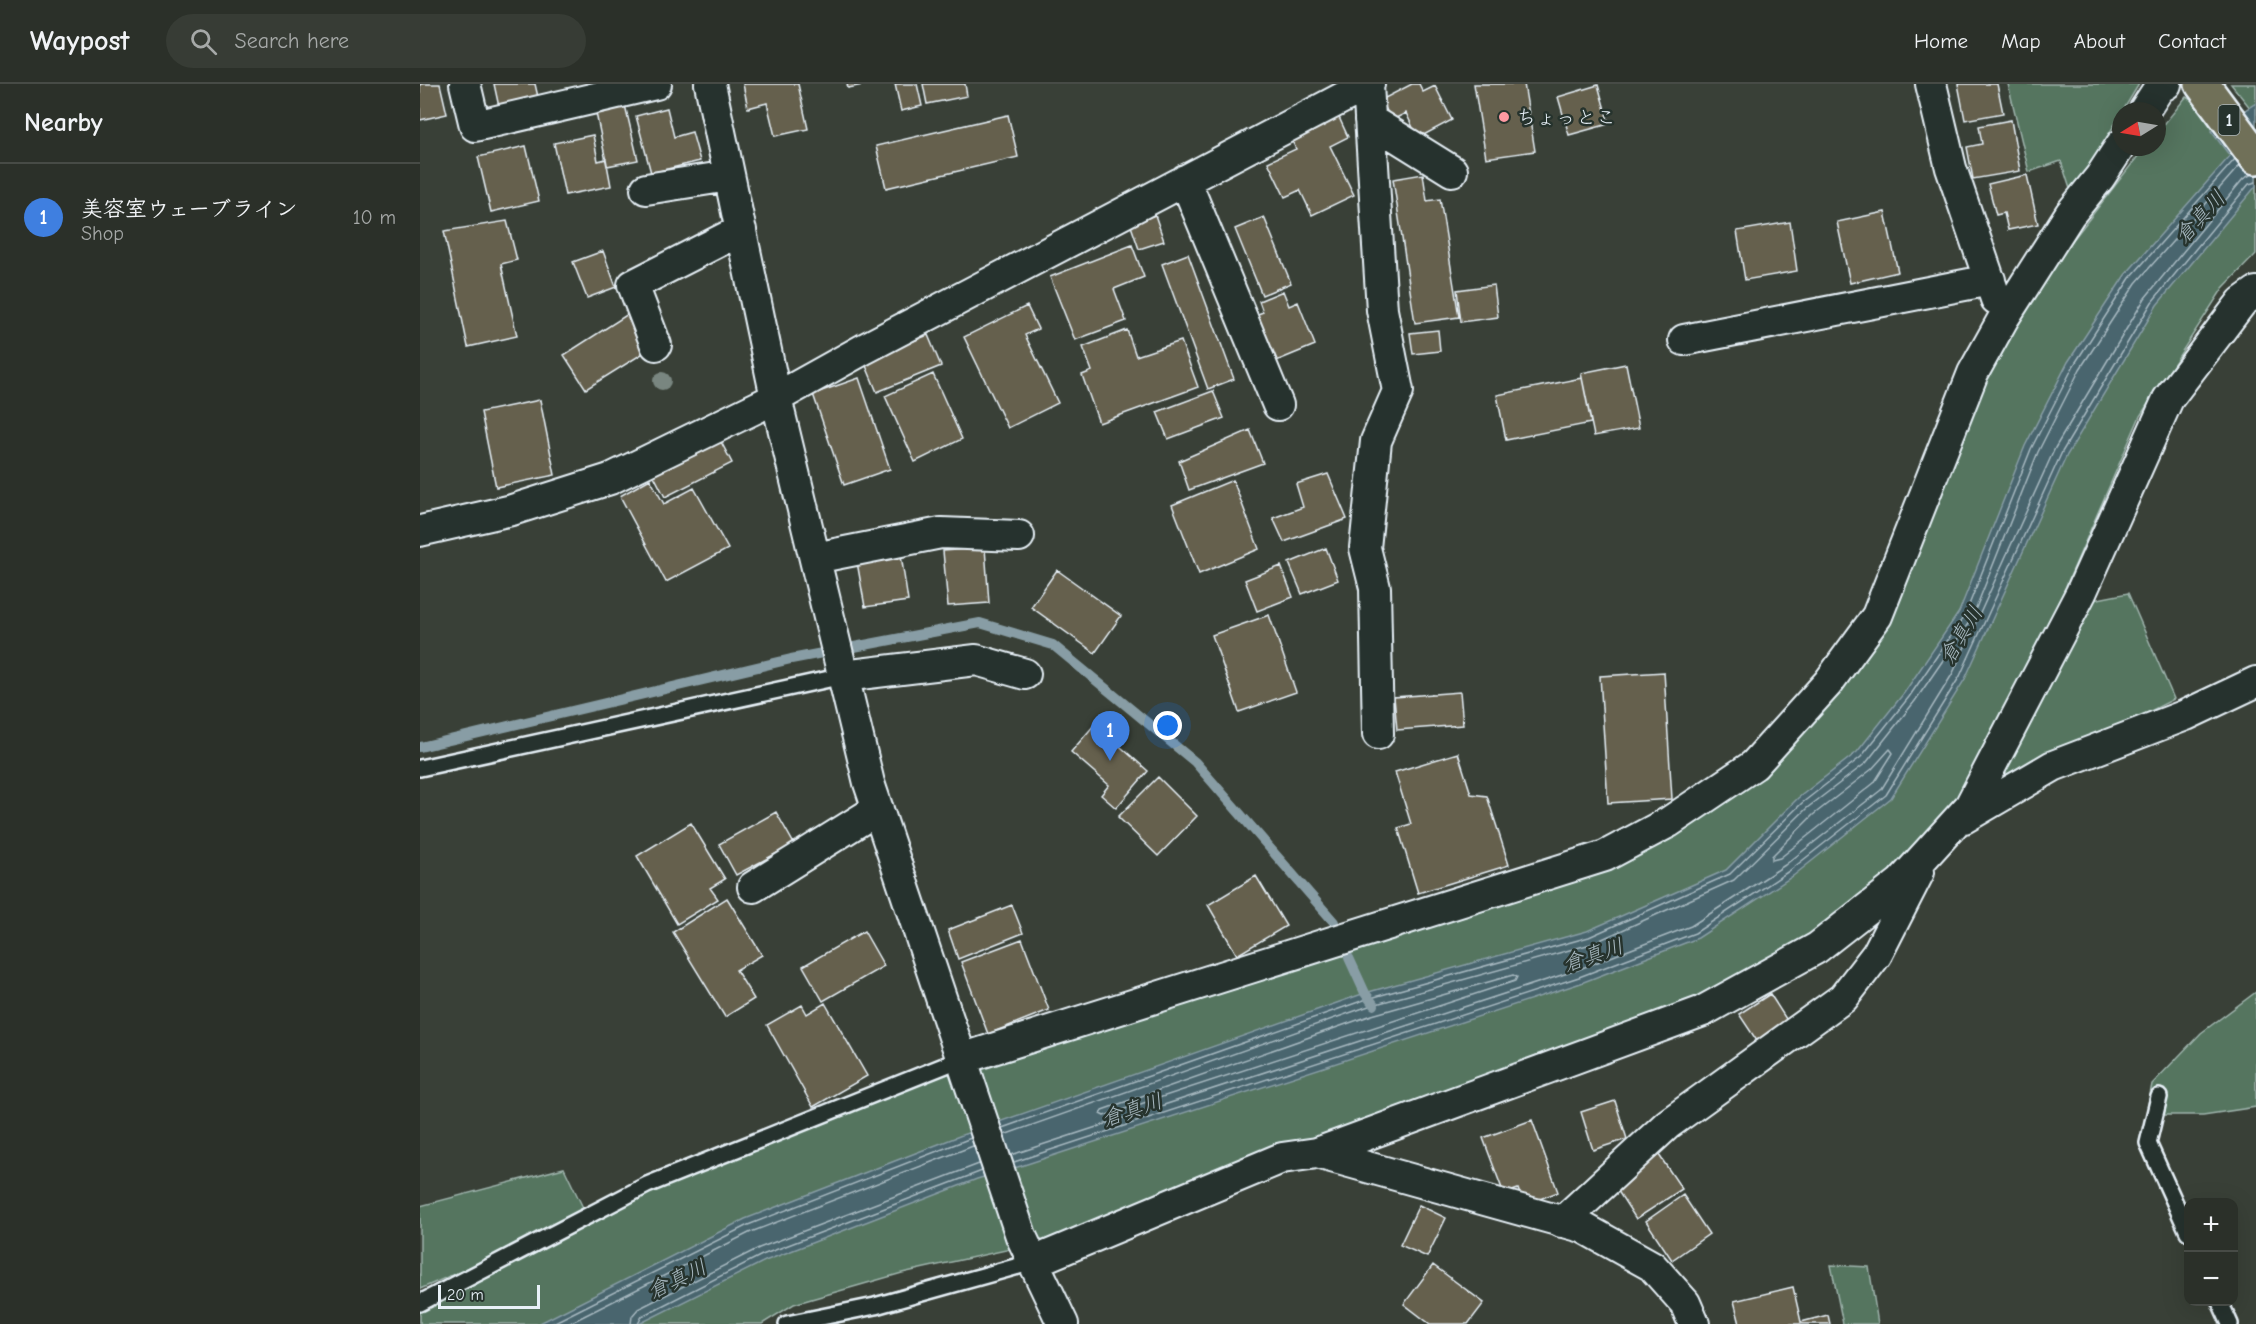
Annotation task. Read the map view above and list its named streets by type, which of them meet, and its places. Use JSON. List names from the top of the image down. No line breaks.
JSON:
{"streets":{"highway":["1"]},"water":["倉真川"],"places":["ちょっとこ"],"scale_bar":"20 m","north":"left","page":{"header":"Waypost","search":"Search here","nav":["Home","Map","About","Contact"],"heading":"Nearby","list":[{"mark":"1","name":"美容室ウェーブライン","note":"Shop","value":"10 m"}],"pins":"1","map_buttons":["+","−"],"scale":"20 m"}}
